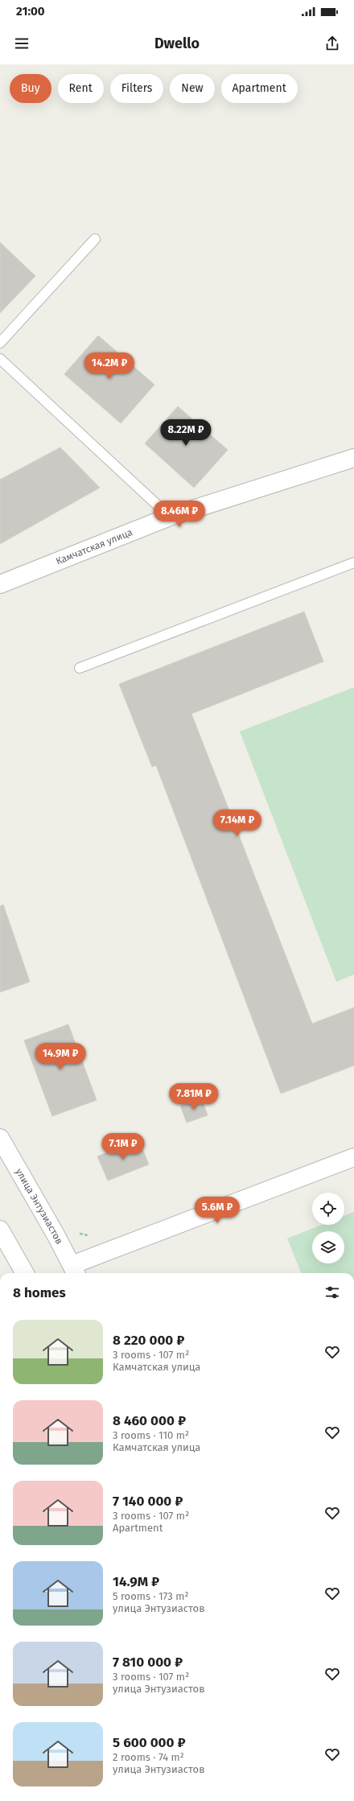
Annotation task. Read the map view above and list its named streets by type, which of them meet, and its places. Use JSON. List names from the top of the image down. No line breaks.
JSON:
{"streets":{"street":["Камчатская улица","улица Энтузиастов"]},"page":{"status":"21:00","header":"Dwello","chip":["Buy","Rent","Filters","New","Apartment"],"price":["14.2M ₽","8.22M ₽","8.46M ₽","7.14M ₽","14.9M ₽","7.81M ₽","7.1M ₽","5.6M ₽"],"heading":"8 homes","list":[{"name":"8 220 000 ₽","note":"3 rooms · 107 m² · Камчатская улица"},{"name":"8 460 000 ₽","note":"3 rooms · 110 m² · Камчатская улица"},{"name":"7 140 000 ₽","note":"3 rooms · 107 m² · Apartment"},{"name":"14.9M ₽","note":"5 rooms · 173 m² · улица Энтузиастов"},{"name":"7 810 000 ₽","note":"3 rooms · 107 m² · улица Энтузиастов"},{"name":"5 600 000 ₽","note":"2 rooms · 74 m² · улица Энтузиастов"}]}}
